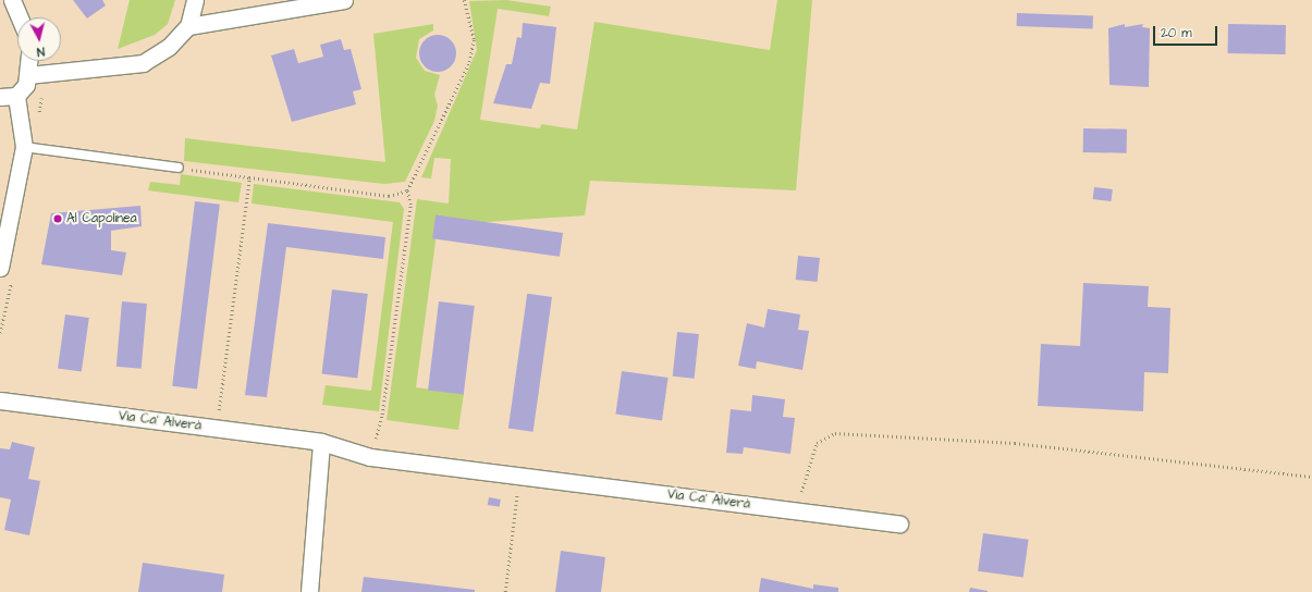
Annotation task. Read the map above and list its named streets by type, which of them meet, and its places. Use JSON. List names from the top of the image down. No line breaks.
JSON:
{"streets":{"street":["Via Ca' Alverà"]},"places":["Al Capolinea"],"scale_bar":"20 m","north":"bottom"}
